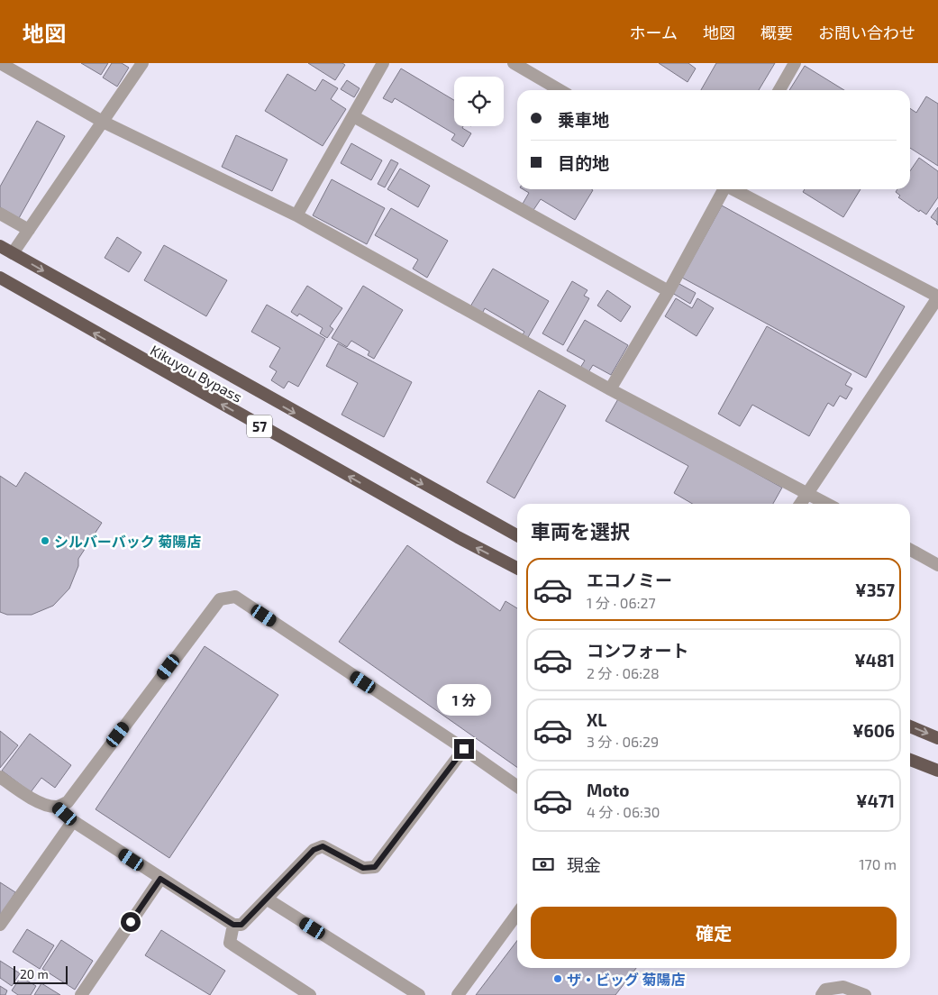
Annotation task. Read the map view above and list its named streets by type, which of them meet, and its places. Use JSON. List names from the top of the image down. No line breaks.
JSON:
{"streets":{"highway":["Kikuyou Bypass","57"]},"places":["シルバーバック 菊陽店","ザ・ビッグ 菊陽店"],"scale_bar":"20 m","page":{"header":"地図","nav":["ホーム","地図","概要","お問い合わせ"],"banner":["乗車地","目的地"],"heading":"車両を選択","list":[{"name":"エコノミー","note":"1 分 · 06:27","value":"¥357"},{"name":"コンフォート","note":"2 分 · 06:28","value":"¥481"},{"name":"XL","note":"3 分 · 06:29","value":"¥606"},{"name":"Moto","note":"4 分 · 06:30","value":"¥471"}],"bubble":"1 分","pay":["現金","170 m"],"buttons":"確定","scale":"20 m"}}
